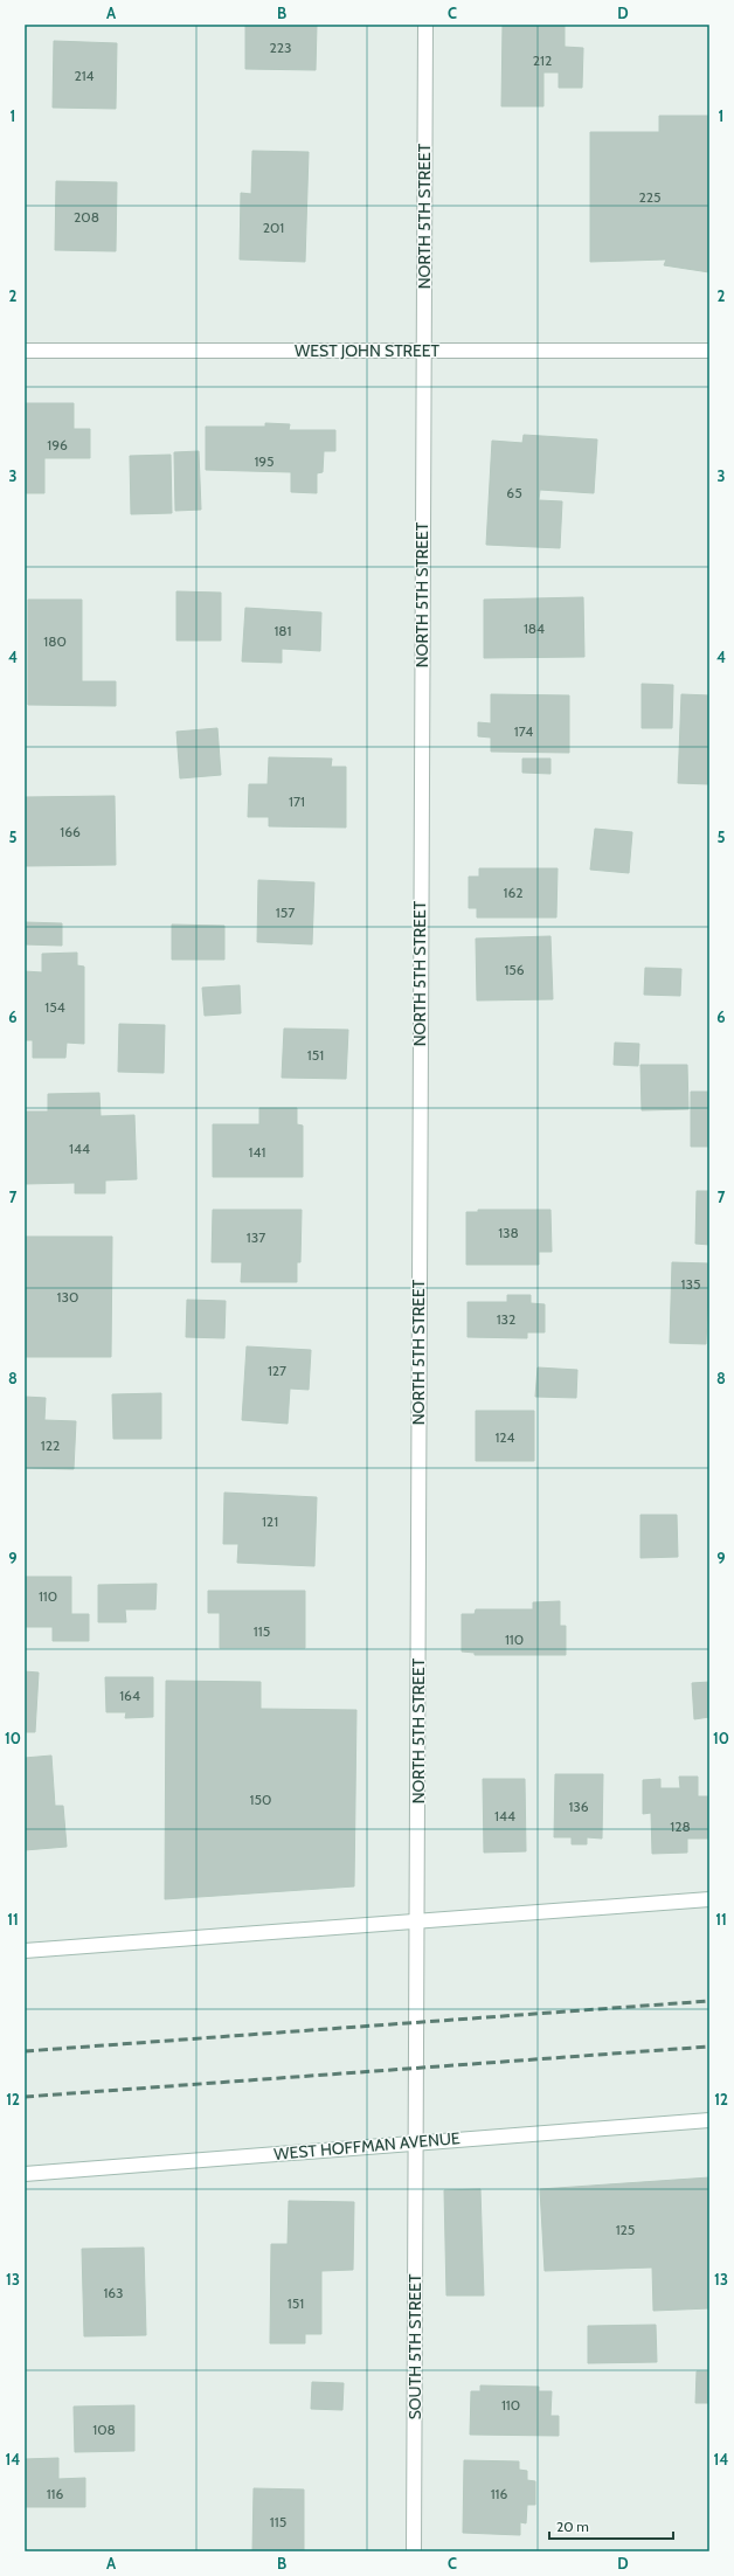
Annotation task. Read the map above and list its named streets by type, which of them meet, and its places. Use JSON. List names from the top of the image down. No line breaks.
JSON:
{"streets":{"street":["NORTH 5TH STREET","WEST JOHN STREET","WEST HOFFMAN AVENUE","SOUTH 5TH STREET"]},"crossings":[["NORTH 5TH STREET","WEST JOHN STREET"],["NORTH 5TH STREET","WEST HOFFMAN AVENUE"],["NORTH 5TH STREET","SOUTH 5TH STREET"],["WEST HOFFMAN AVENUE","SOUTH 5TH STREET"]],"house_numbers":["223","212","214","225","208","201","196","195","65","184","181","180","174","171","166","162","157","156","154","151","144","141","138","137","135","130","132","127","124","122","121","110","115","110","164","150","136","144","128","125","163","151","110","108","116","116","115"],"scale_bar":"20 m","grid":{"columns":["A","B","C","D"],"rows":["1","2","3","4","5","6","7","8","9","10","11","12","13","14"]}}
